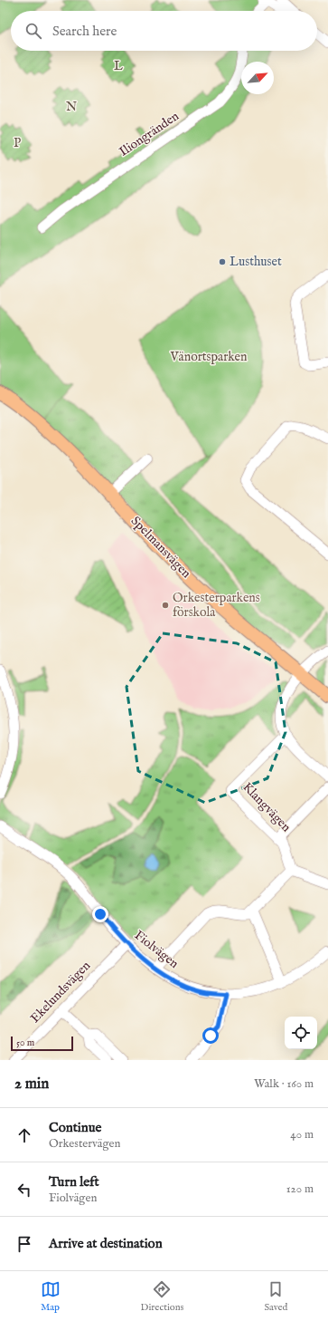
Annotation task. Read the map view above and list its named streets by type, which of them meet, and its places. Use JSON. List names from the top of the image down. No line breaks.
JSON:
{"streets":{"main road":["Spelmansvägen"],"street":["Iliongränden","Klangvägen","Fiolvägen","Ekelundsvägen"]},"crossings":[["Fiolvägen","Ekelundsvägen"]],"parks":["L","N","P","Vänortsparken"],"places":["Lusthuset","Orkesterparkens förskola"],"scale_bar":"50 m","north":"top right","page":{"search":"Search here","scale":"50 m","heading":["2 min","Walk · 160 m"],"list":[["Continue","Orkestervägen","40 m"],["Turn left","Fiolvägen","120 m"],"Arrive at destination"],"nav":["Map","Directions","Saved"]}}
